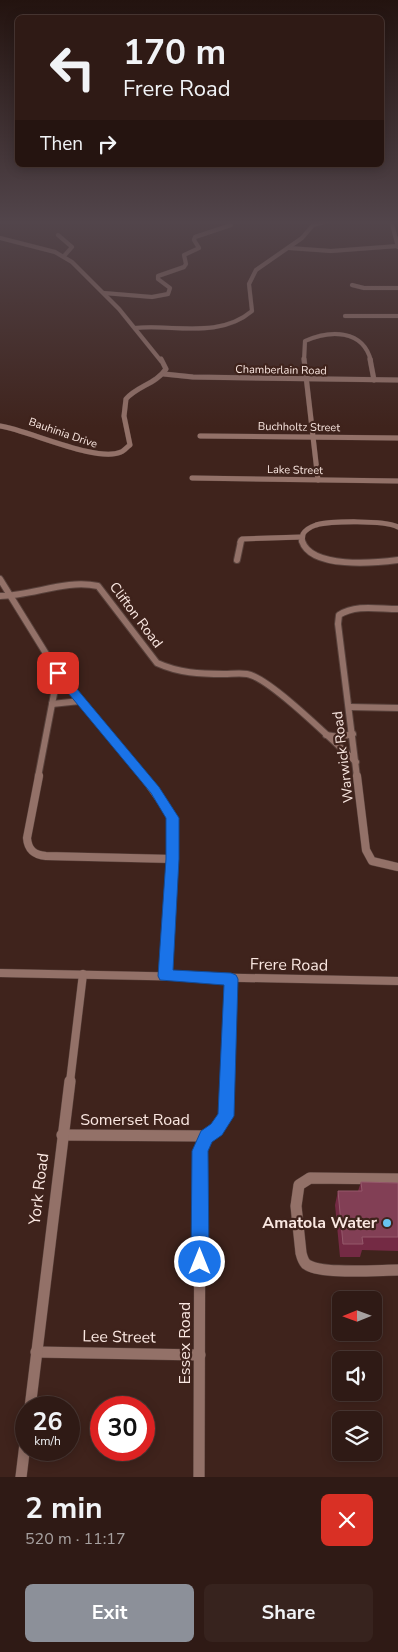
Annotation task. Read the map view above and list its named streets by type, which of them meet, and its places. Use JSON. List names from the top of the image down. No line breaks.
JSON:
{"streets":{"street":["Chamberlain Road","Buchholtz Street","Bauhinia Drive","Lake Street","Clifton Road","Warwick Road","Frere Road","Somerset Road","York Road","Lee Street","Essex Road"]},"crossings":[["Chamberlain Road","Bauhinia Drive"],["Clifton Road","Warwick Road"],["Frere Road","York Road"],["Frere Road","Essex Road"],["Somerset Road","York Road"],["Somerset Road","Essex Road"],["York Road","Lee Street"],["Lee Street","Essex Road"]],"places":["Amatola Water"],"north":"left","page":{"turn":["170 m","Frere Road"],"then":"Then","speed":"26 km/h","limit":"30","heading":["2 min","520 m · 11:17"],"buttons":["Exit","Share"]}}
